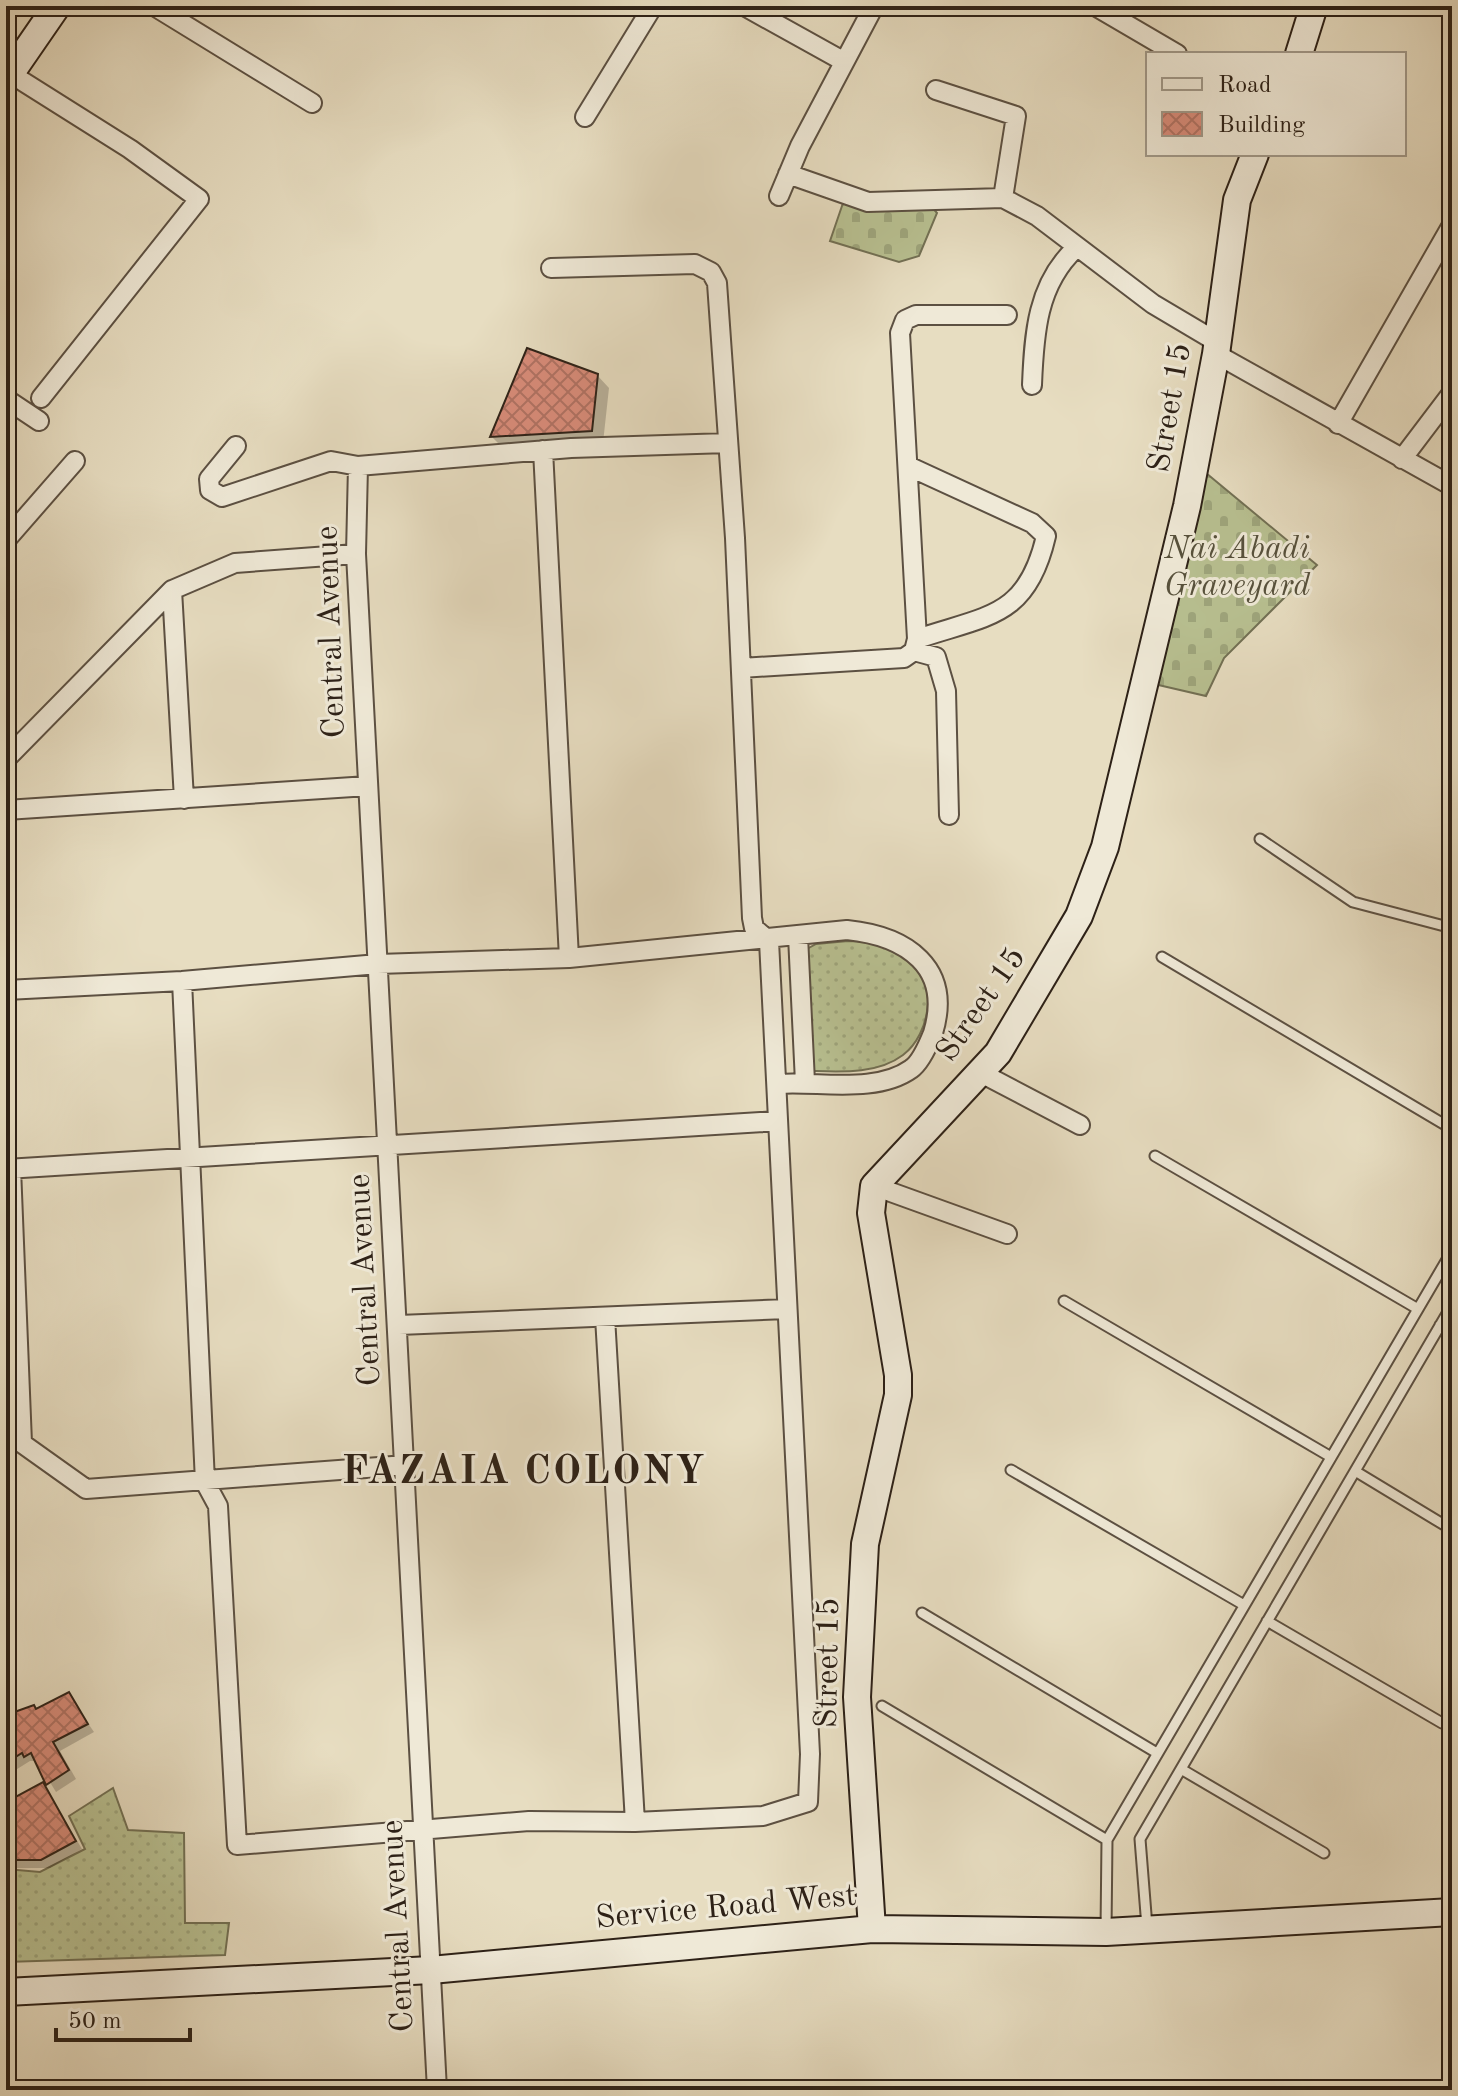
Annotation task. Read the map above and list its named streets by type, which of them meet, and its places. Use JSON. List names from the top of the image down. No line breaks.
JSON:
{"streets":{"street":["Street 15","Central Avenue","Service Road West"]},"crossings":[["Street 15","Service Road West"],["Central Avenue","Service Road West"]],"districts":["FAZAIA COLONY"],"parks":["Nai Abadi Graveyard"],"legend":["Road","Building"],"scale_bar":"50 m"}
